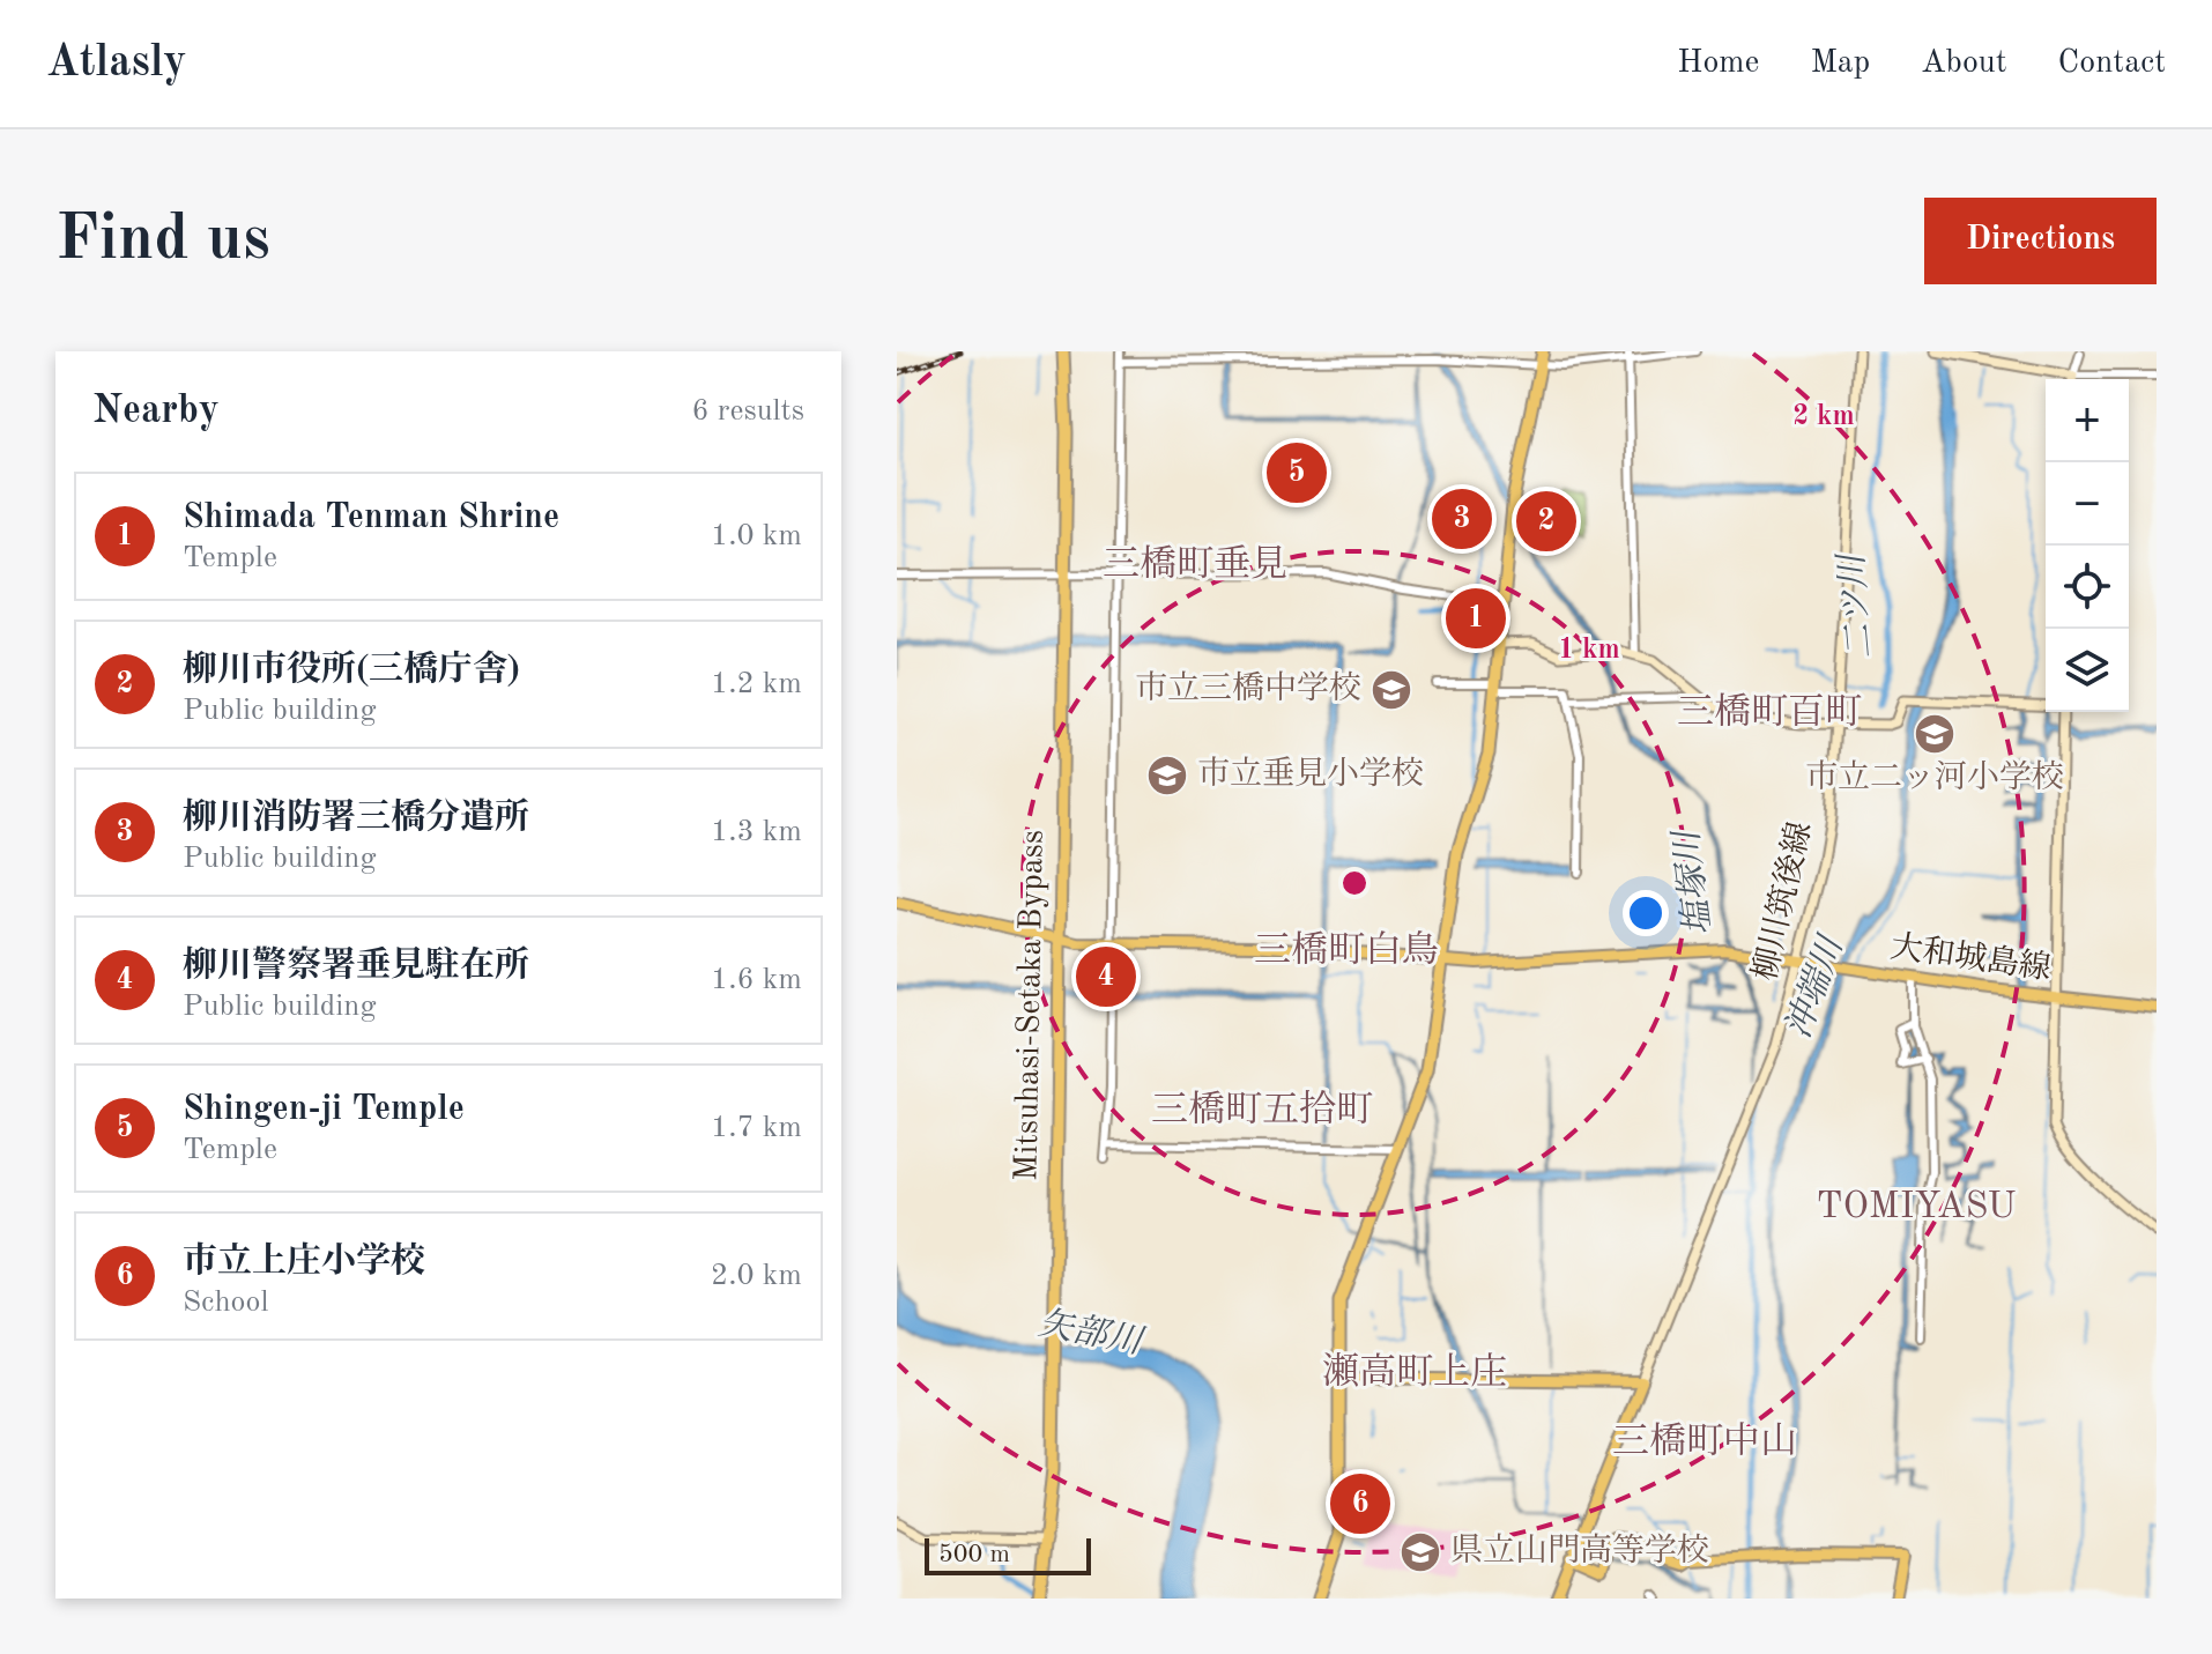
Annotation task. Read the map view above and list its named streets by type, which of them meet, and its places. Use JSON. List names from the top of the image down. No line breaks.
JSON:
{"streets":{"highway":["Mitsuhasi-Setaka Bypass"],"main road":["柳川筑後線","大和城島線"]},"crossings":[["柳川筑後線","大和城島線"],["大和城島線","Mitsuhasi-Setaka Bypass"]],"districts":["三橋町垂見","三橋町百町","三橋町白鳥","三橋町五拾町","TOMIYASU","瀬高町上庄","三橋町中山"],"water":["二ツ川","塩塚川","沖端川","矢部川"],"places":{"school or university":["市立三橋中学校","市立二ッ河小学校","市立垂見小学校","県立山門高等学校"]},"scale_bar":"500 m","page":{"header":"Atlasly","nav":["Home","Map","About","Contact"],"buttons":"Directions","title":"Find us","heading":["Nearby","6 results"],"map_buttons":["+","−"],"pins":["5","3","2","1","4","6"],"list":[{"mark":"1","name":"Shimada Tenman Shrine","note":"Temple","value":"1.0 km"},{"mark":"2","name":"柳川市役所(三橋庁舎)","note":"Public building","value":"1.2 km"},{"mark":"3","name":"柳川消防署三橋分遣所","note":"Public building","value":"1.3 km"},{"mark":"4","name":"柳川警察署垂見駐在所","note":"Public building","value":"1.6 km"},{"mark":"5","name":"Shingen-ji Temple","note":"Temple","value":"1.7 km"},{"mark":"6","name":"市立上庄小学校","note":"School","value":"2.0 km"}],"scale":"500 m"},"rings":["2 km","1 km"]}
